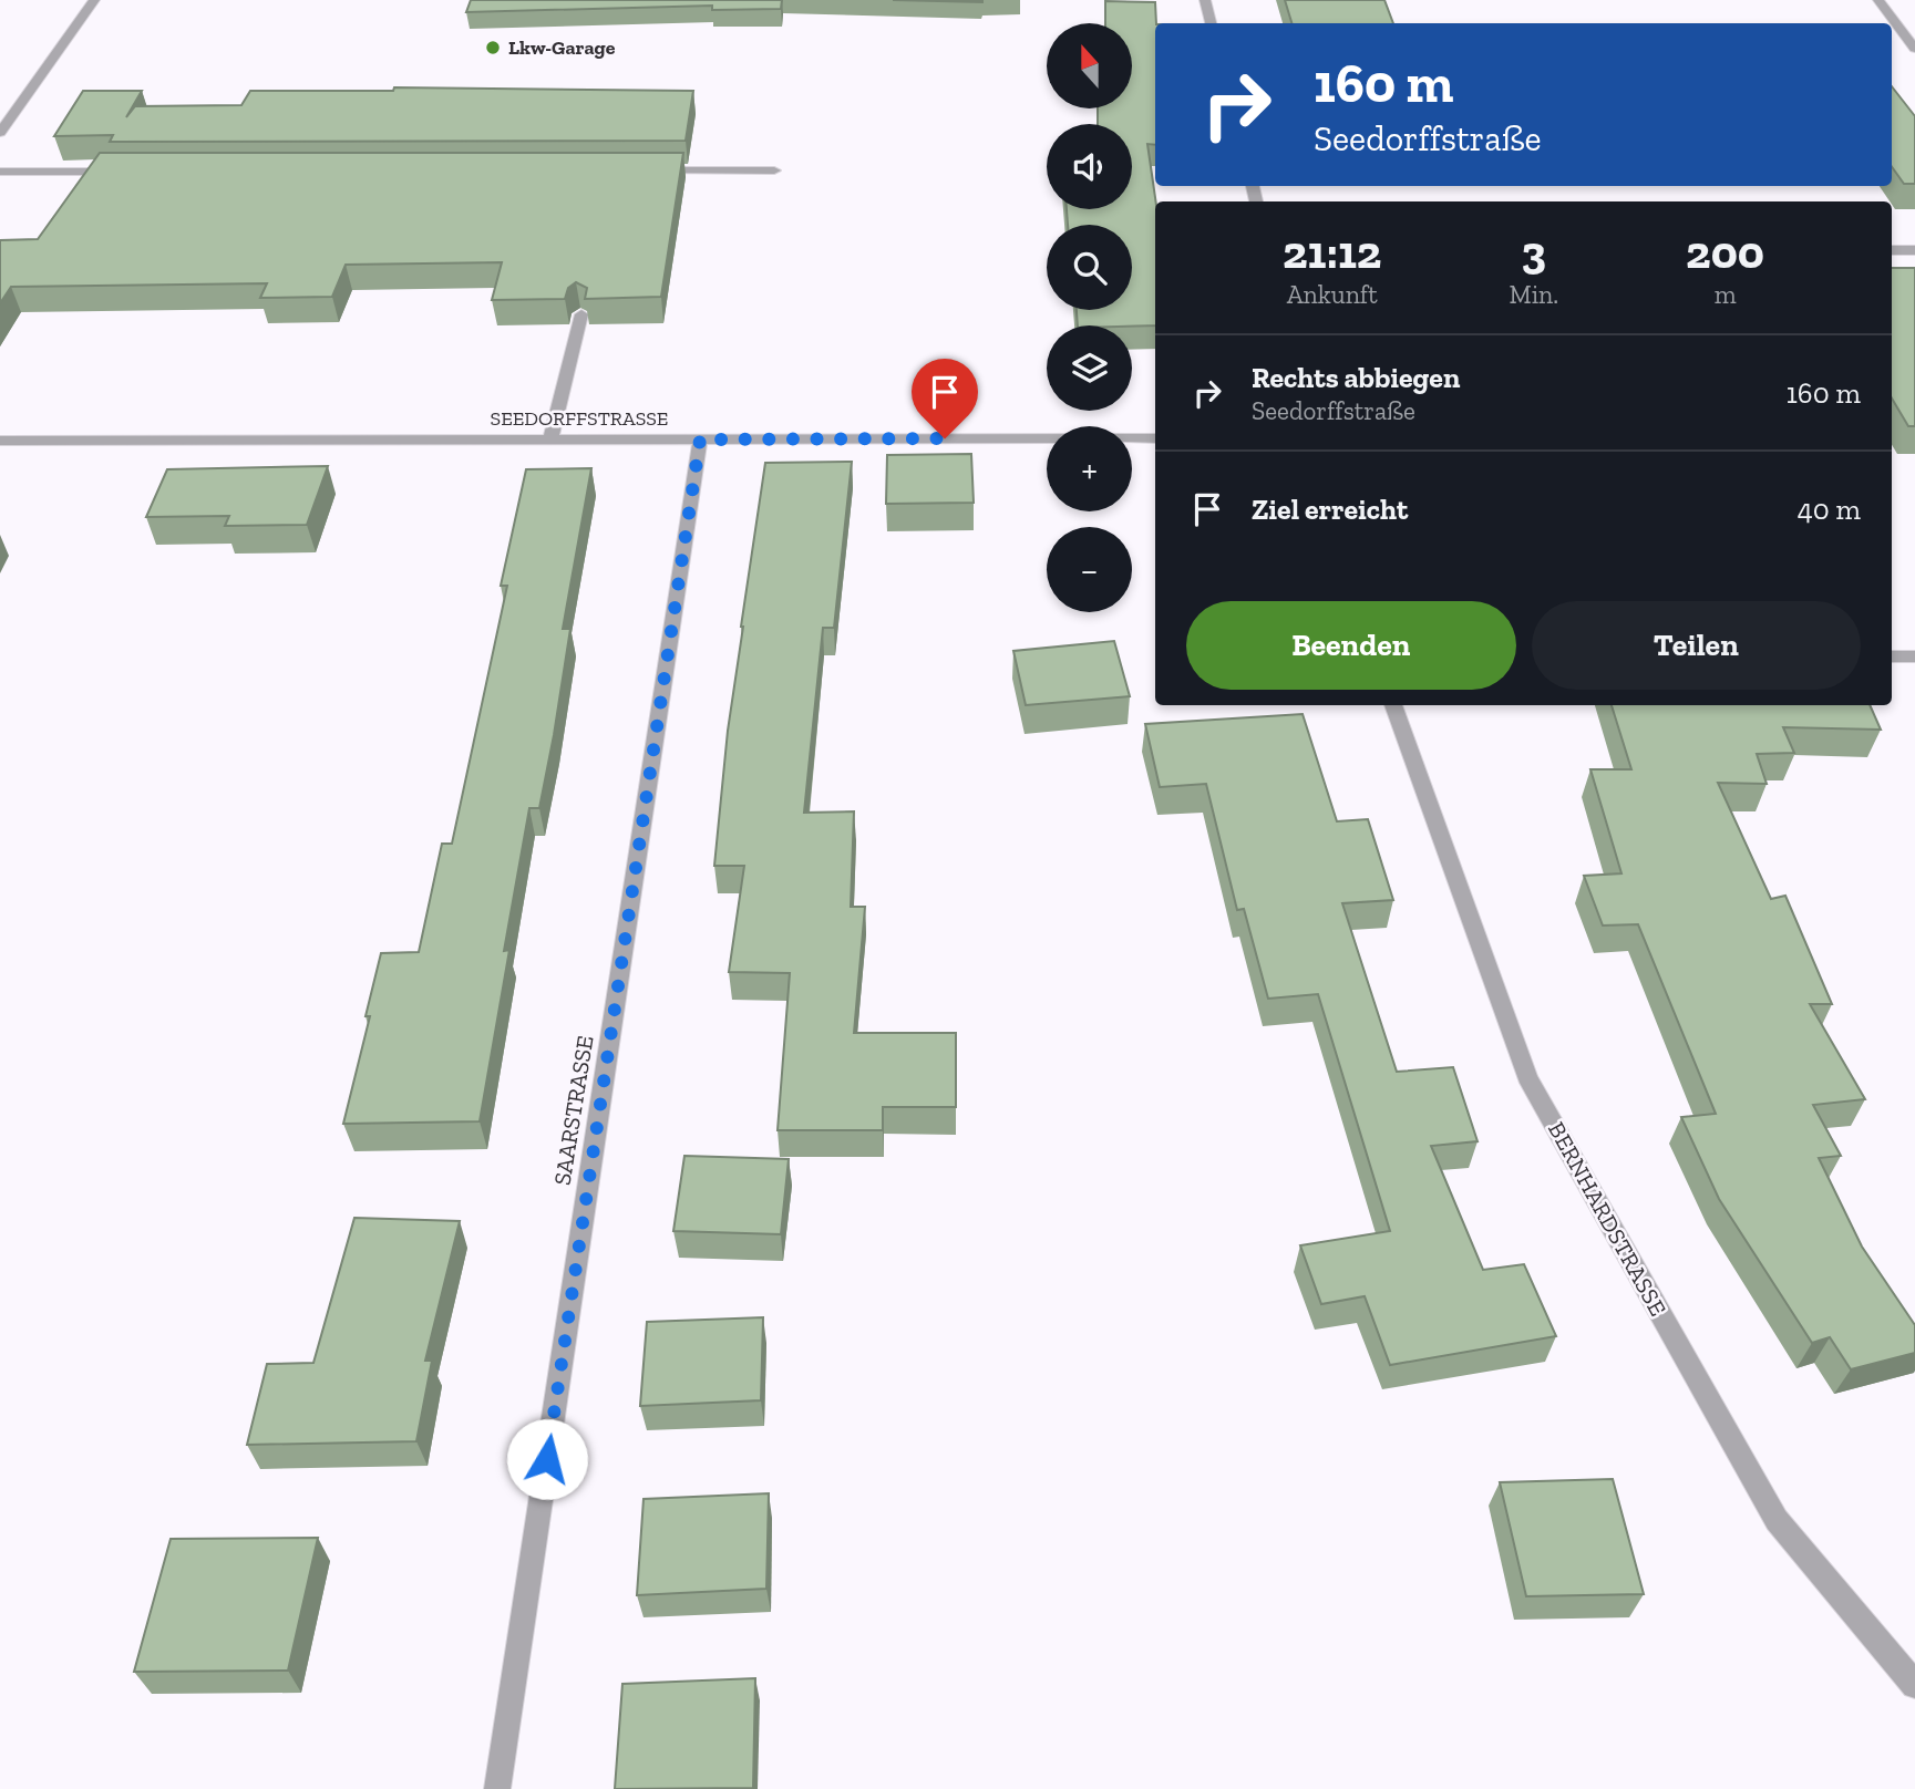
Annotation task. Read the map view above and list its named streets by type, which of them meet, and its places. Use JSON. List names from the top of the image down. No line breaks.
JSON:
{"streets":{"street":["SEEDORFFSTRASSE","SAARSTRASSE","BERNHARDSTRASSE"]},"crossings":[["SEEDORFFSTRASSE","SAARSTRASSE"]],"places":["Lkw-Garage"],"north":"top","page":{"map_buttons":["+","−"],"turn":["160 m","Seedorffstraße"],"eta":["21:12","Ankunft","3","Min.","200","m"],"list":[{"name":"Rechts abbiegen","note":"Seedorffstraße","value":"160 m"},{"name":"Ziel erreicht","value":"40 m"}],"buttons":["Beenden","Teilen"]}}
